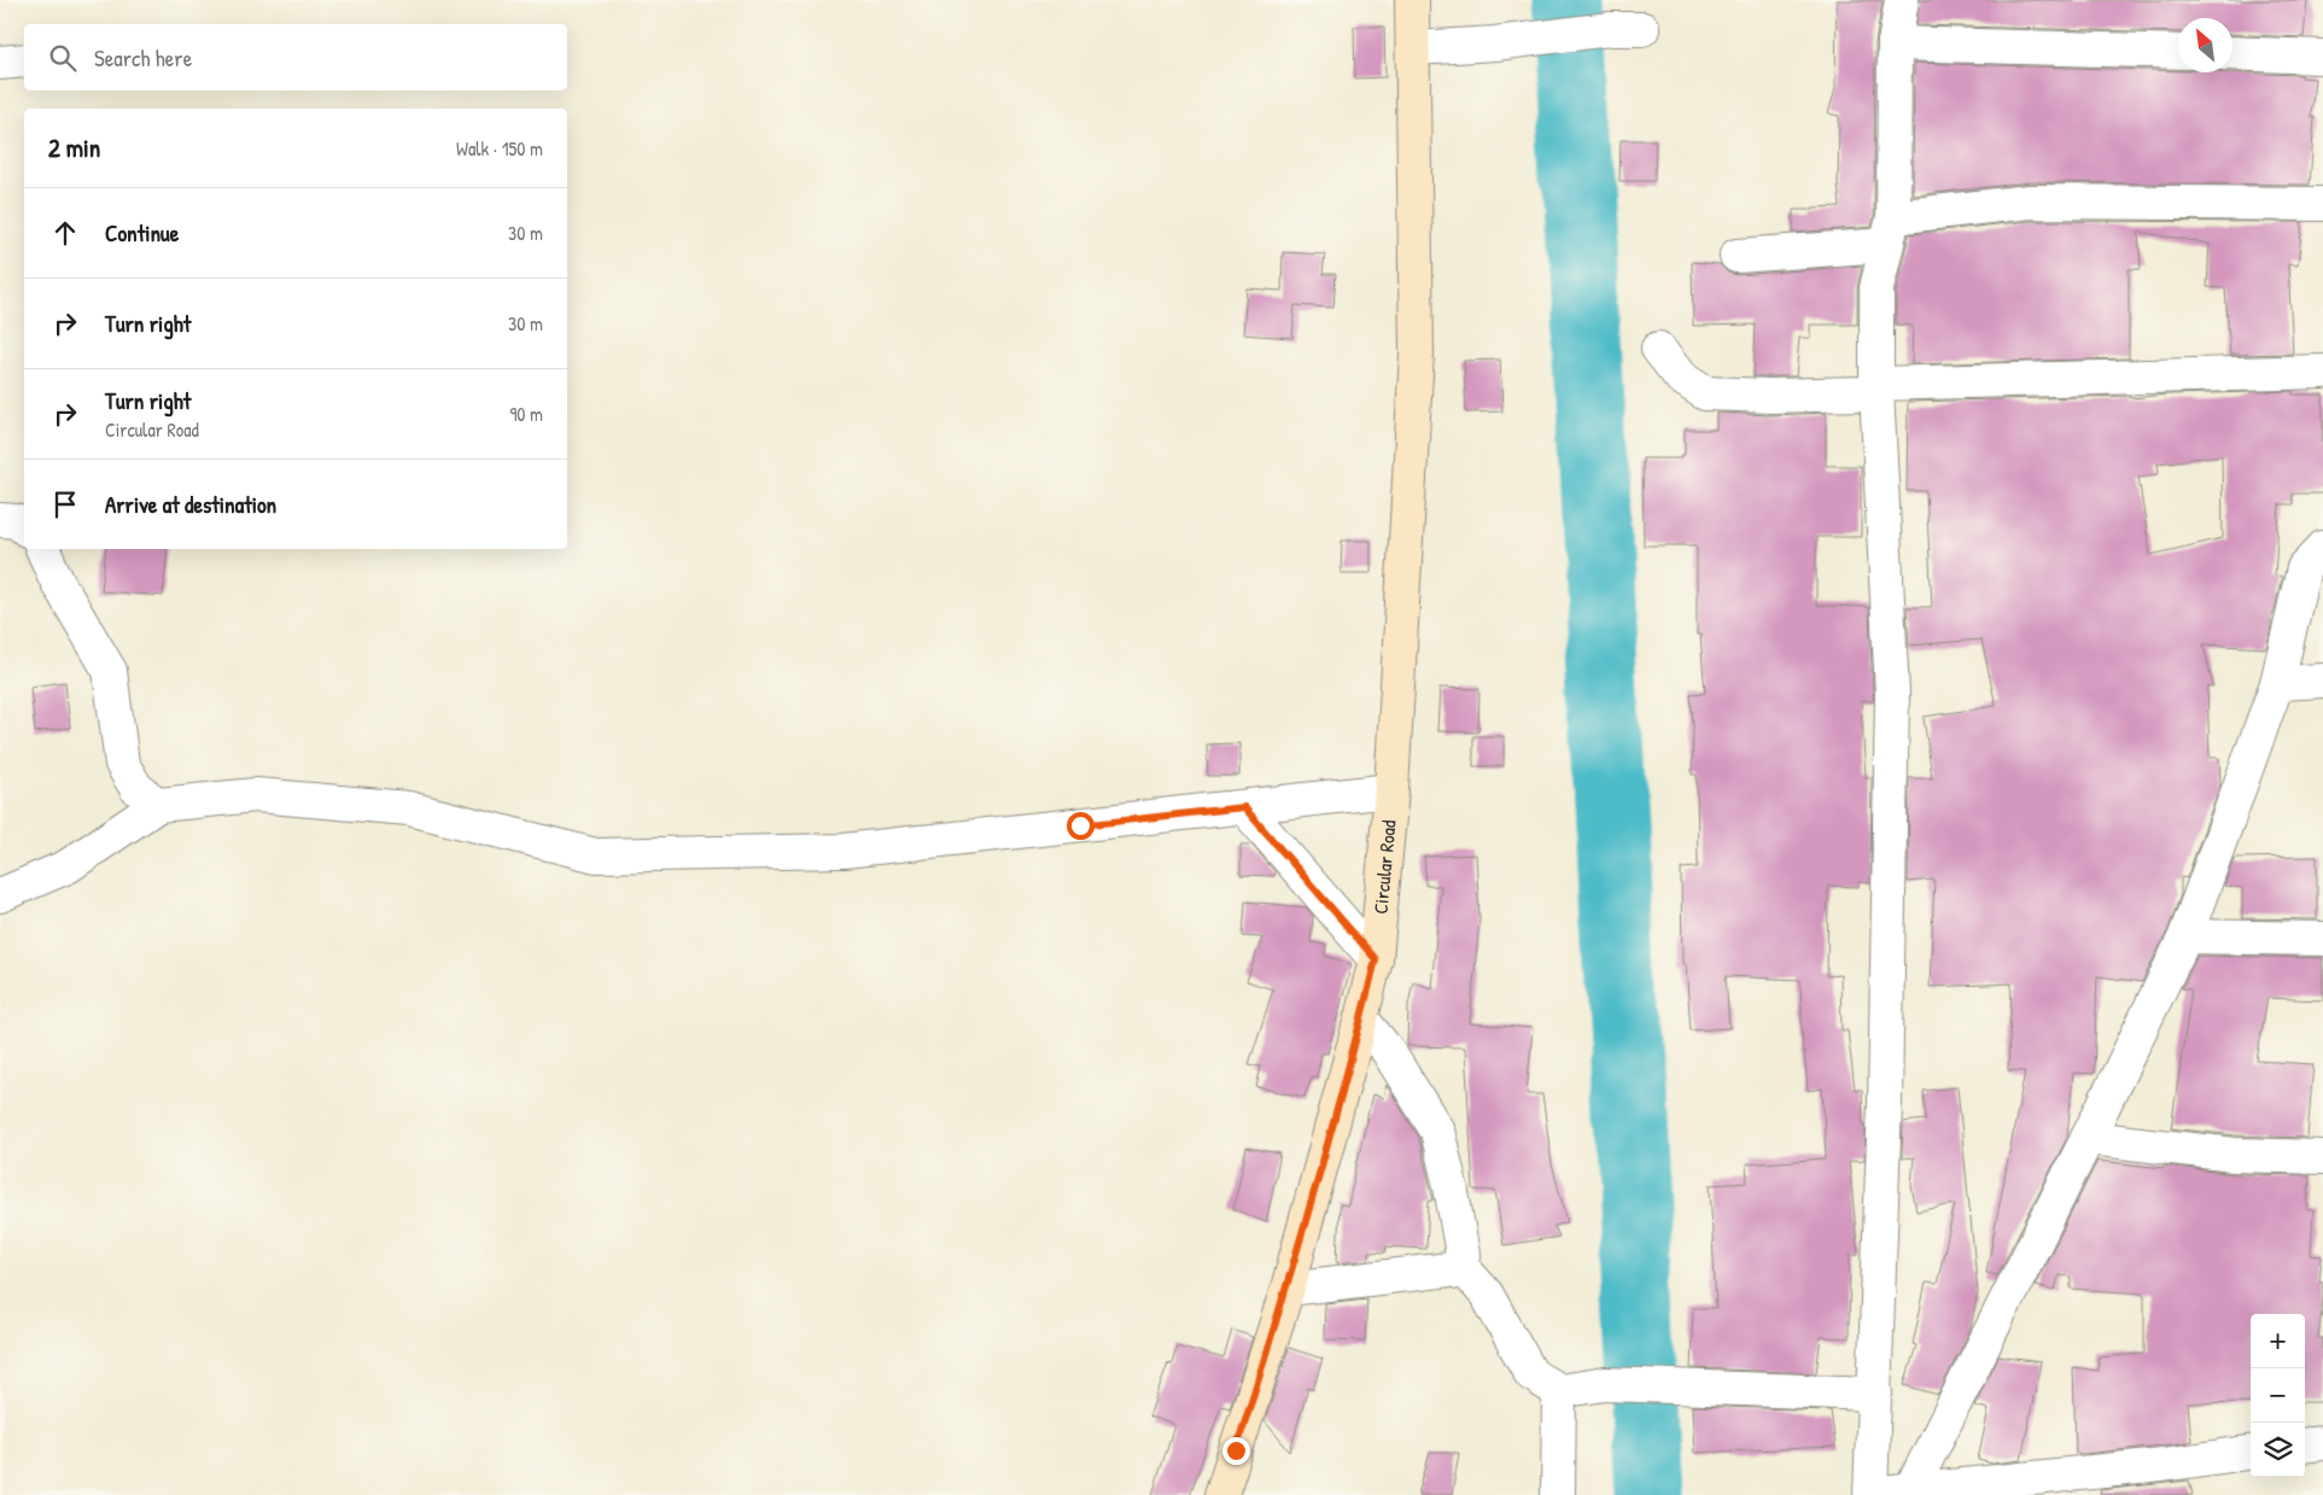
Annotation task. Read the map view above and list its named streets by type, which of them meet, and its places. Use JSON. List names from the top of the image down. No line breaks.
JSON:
{"streets":{"main road":["Circular Road"]},"north":"top left","page":{"search":"Search here","heading":["2 min","Walk · 150 m"],"list":[["Continue","30 m"],["Turn right","30 m"],["Turn right","Circular Road","90 m"],"Arrive at destination"],"map_buttons":["+","−"]}}
